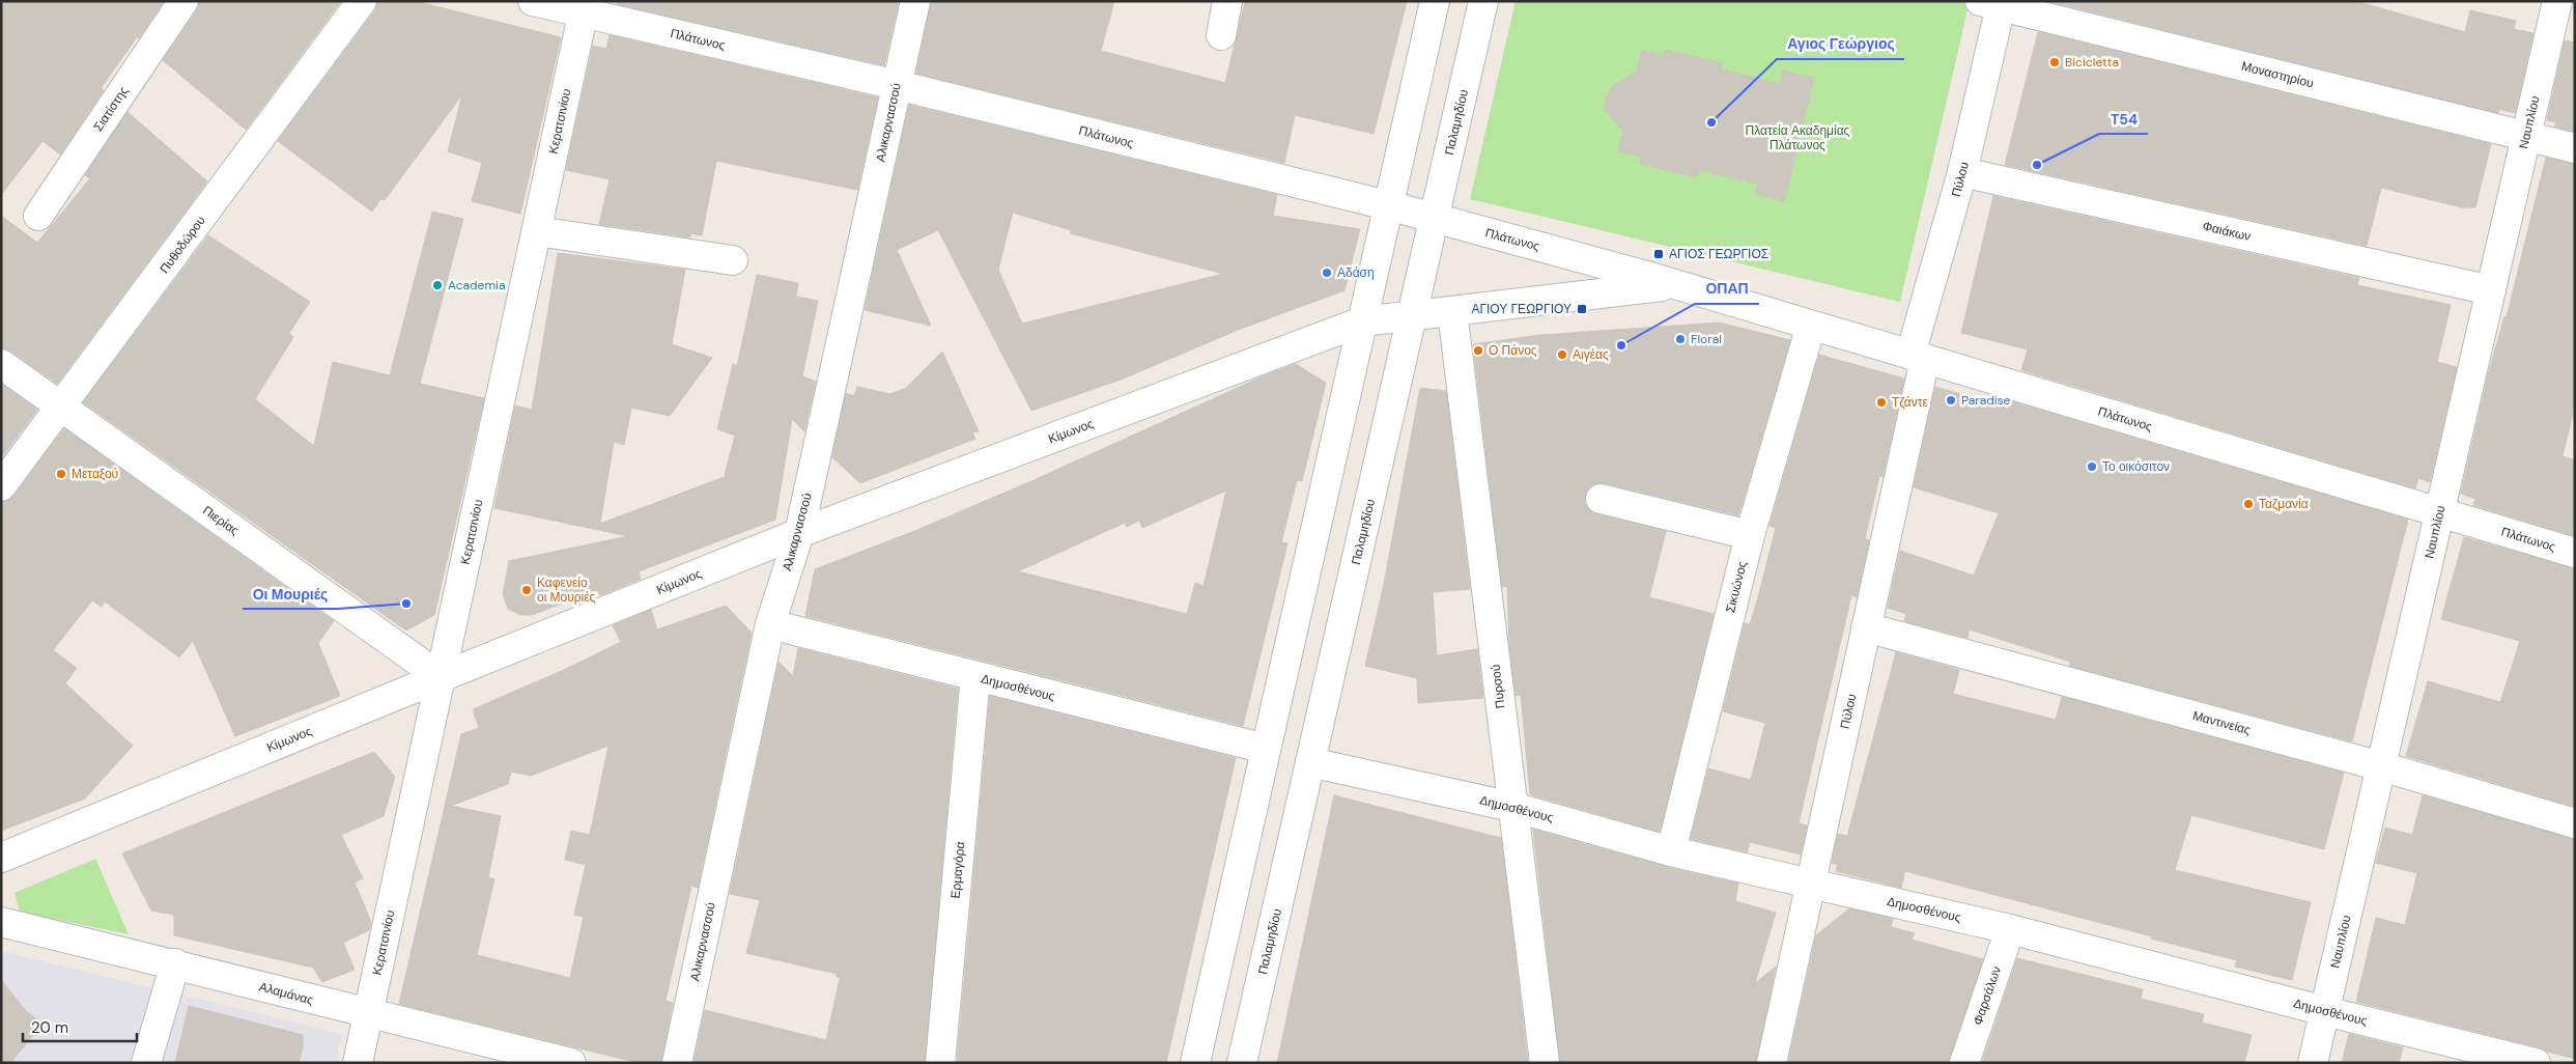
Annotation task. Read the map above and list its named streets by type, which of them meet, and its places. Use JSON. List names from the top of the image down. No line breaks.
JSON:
{"streets":{"street":["Πλάτωνος","Μοναστηρίου","Σιατίστης","Κερατσινίου","Αλικαρνασσού","Παλαμηδίου","Ναυπλίου","Πύλου","Φαιάκων","Πυθοδώρου","Κίμωνος","Πιερίας","Σικυώνος","Πυρσού","Δημοσθένους","Μαντινείας","Ερμαγόρα","Αλαμάνας","Φαρσάλων"]},"crossings":[["Πλάτωνος","Κερατσινίου"],["Πλάτωνος","Αλικαρνασσού"],["Πλάτωνος","Παλαμηδίου"],["Πλάτωνος","Ναυπλίου"],["Πλάτωνος","Πύλου"],["Πλάτωνος","Κίμωνος"],["Πλάτωνος","Σικυώνος"],["Πλάτωνος","Πυρσού"],["Μοναστηρίου","Ναυπλίου"],["Μοναστηρίου","Πύλου"],["Κερατσινίου","Κίμωνος"],["Κερατσινίου","Πιερίας"],["Κερατσινίου","Αλαμάνας"],["Αλικαρνασσού","Κίμωνος"],["Αλικαρνασσού","Δημοσθένους"],["Παλαμηδίου","Δημοσθένους"],["Ναυπλίου","Φαιάκων"],["Ναυπλίου","Δημοσθένους"],["Ναυπλίου","Μαντινείας"],["Πύλου","Φαιάκων"],["Πύλου","Δημοσθένους"],["Πύλου","Μαντινείας"],["Πυθοδώρου","Πιερίας"],["Κίμωνος","Πιερίας"],["Σικυώνος","Δημοσθένους"],["Πυρσού","Δημοσθένους"],["Δημοσθένους","Ερμαγόρα"],["Δημοσθένους","Φαρσάλων"]],"parks":["Πλατεία Ακαδημίας Πλάτωνος"],"places":{"other":["Bicicletta","Αγιος Γεώργιος","T54","Αδάση","Academia","Floral","ΟΠΑΠ","Ο Πάνος","Αιγέας","Paradise","Τζάντε","Το οικόσιτον","Μεταξού","Ταζμανία","Καφενείο οι Μουριές","Οι Μουριές"],"transit":["ΑΓΙΟΣ ΓΕΩΡΓΙΟΣ","ΑΓΙΟΥ ΓΕΩΡΓΙΟΥ"]},"scale_bar":"20 m"}
